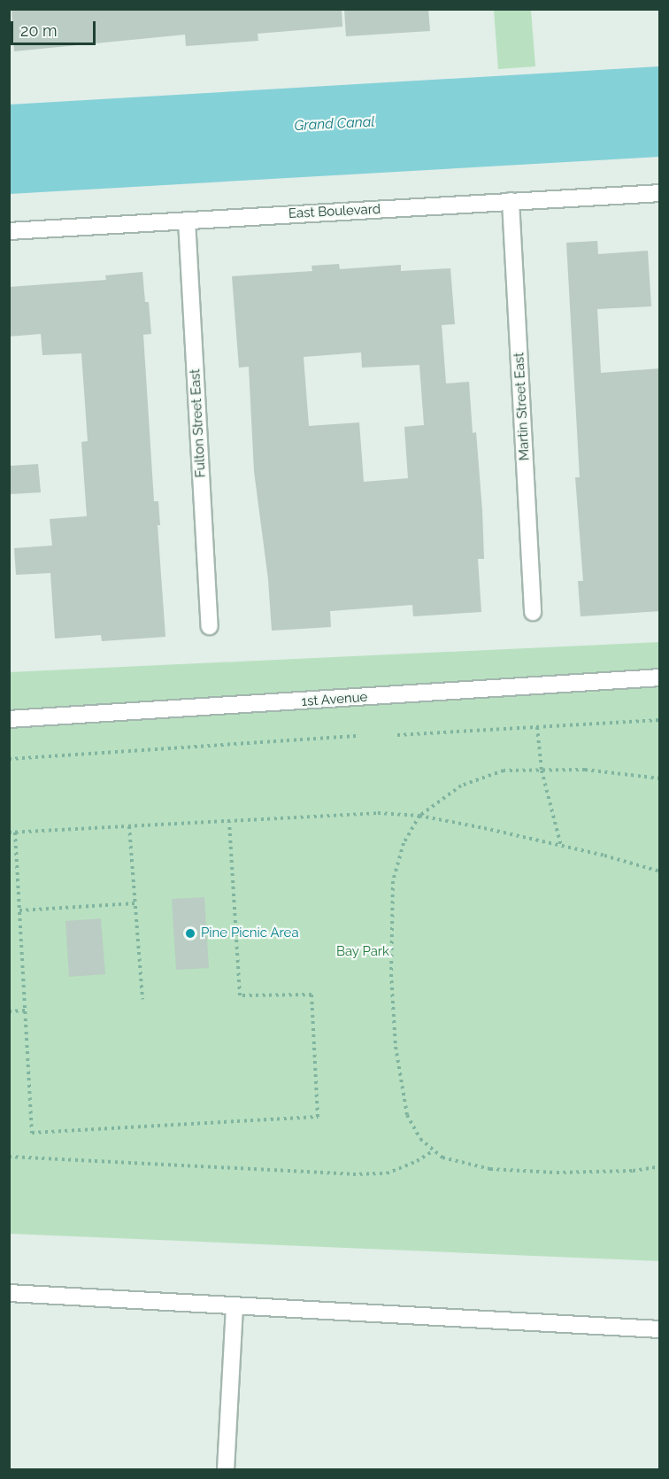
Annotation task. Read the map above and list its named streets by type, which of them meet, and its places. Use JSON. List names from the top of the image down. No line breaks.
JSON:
{"streets":{"street":["East Boulevard","Martin Street East","Fulton Street East","1st Avenue"]},"crossings":[["East Boulevard","Martin Street East"],["East Boulevard","Fulton Street East"]],"water":["Grand Canal"],"parks":["Bay Park"],"places":["Pine Picnic Area"],"scale_bar":"20 m"}
